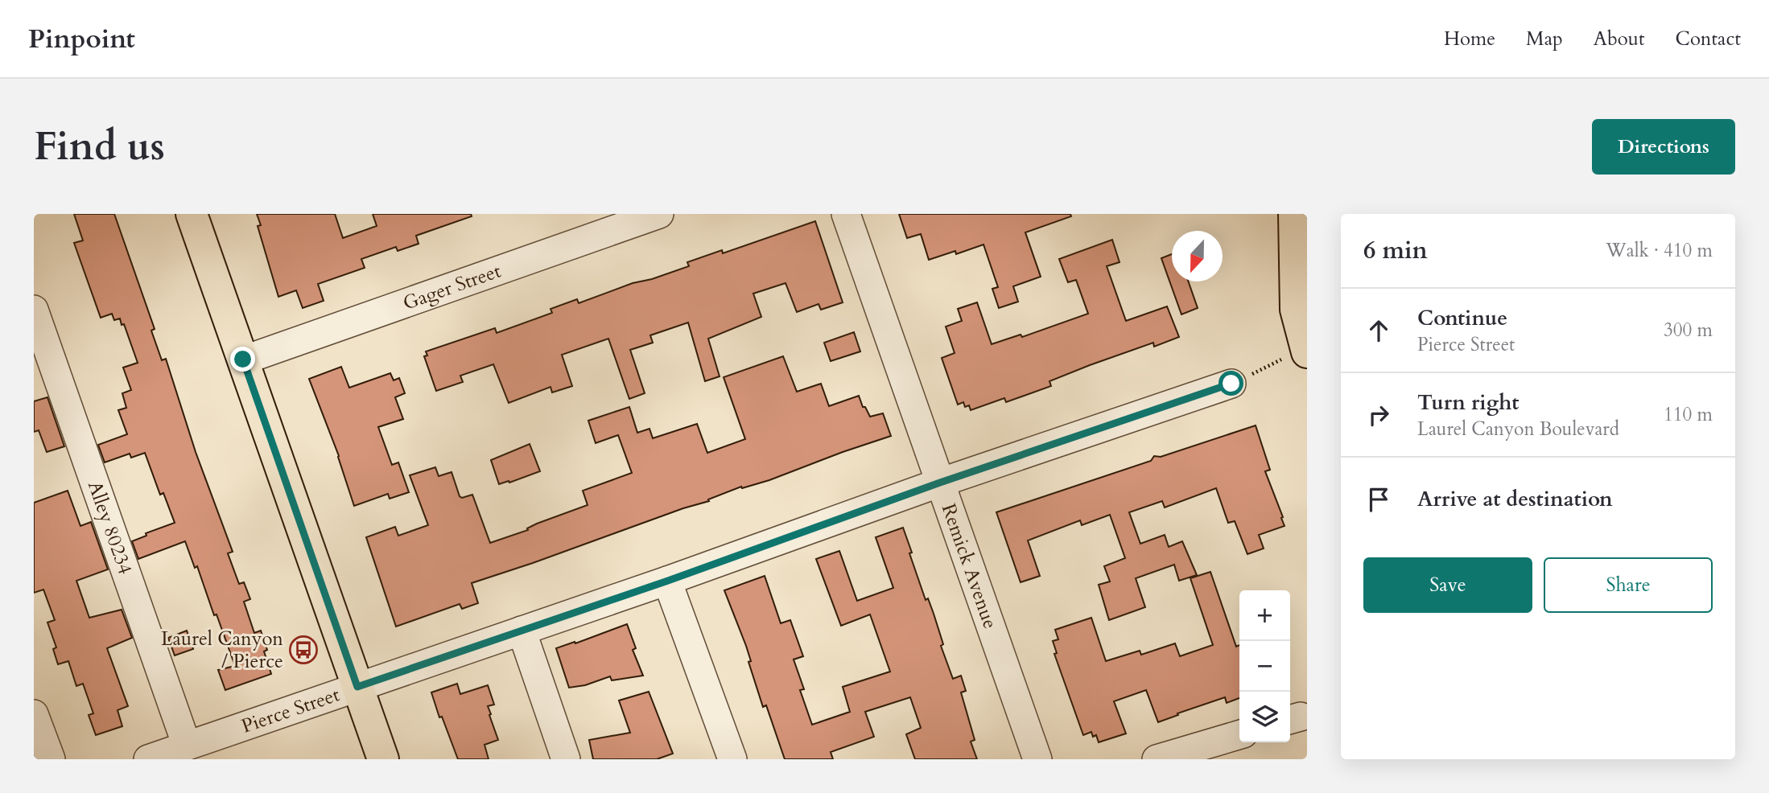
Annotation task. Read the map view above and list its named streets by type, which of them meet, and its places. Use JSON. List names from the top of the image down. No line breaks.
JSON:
{"streets":{"street":["Gager Street","Alley 80234","Remick Avenue","Pierce Street"]},"crossings":[["Alley 80234","Pierce Street"],["Remick Avenue","Pierce Street"]],"places":{"bus stop":["Laurel Canyon / Pierce"]},"north":"bottom","page":{"header":"Pinpoint","nav":["Home","Map","About","Contact"],"buttons":["Directions",["Save","Share"]],"title":"Find us","heading":["6 min","Walk · 410 m"],"list":[["Continue","Pierce Street","300 m"],["Turn right","Laurel Canyon Boulevard","110 m"],"Arrive at destination"],"map_buttons":["+","−"]}}
